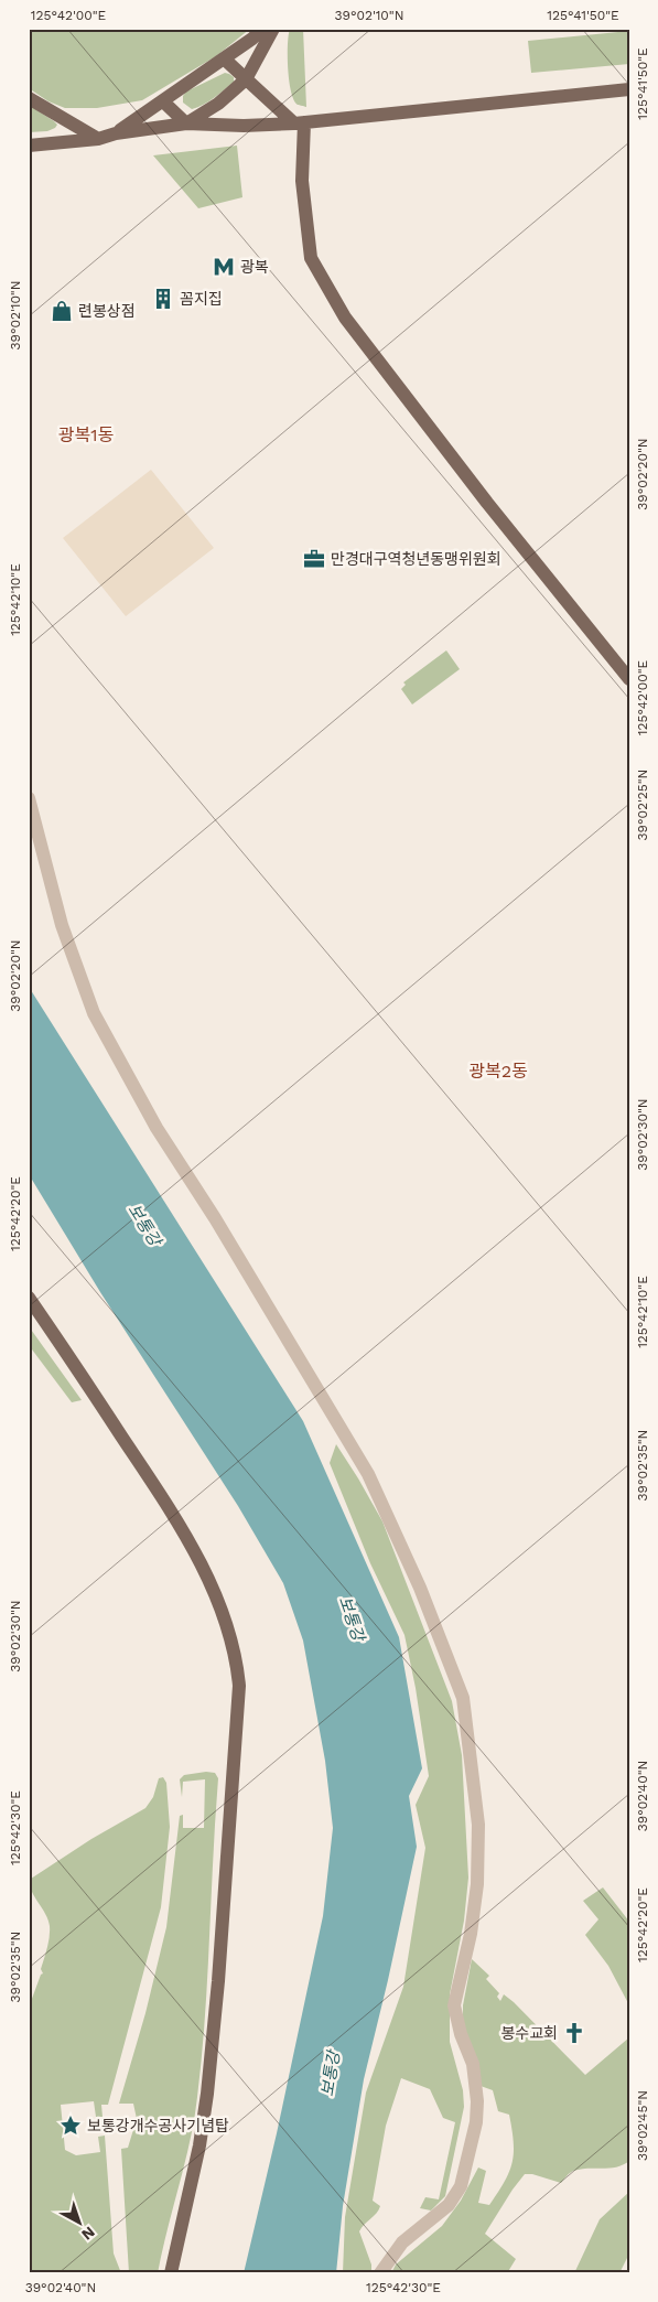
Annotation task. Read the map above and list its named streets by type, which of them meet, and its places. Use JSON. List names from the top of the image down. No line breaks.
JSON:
{"districts":["광복1동","광복2동"],"water":["보통강"],"places":{"metro station":["광복"],"building":["꼼지집"],"shop":["련봉상점"],"office":["만경대구역청년동맹위원회"],"church":["봉수교회"],"place":["보통강개수공사기념탑"]},"north":"bottom right","coordinates":["125°42'00\"E","39°02'10\"N","125°41'50\"E","39°02'20\"N","125°42'10\"E","39°02'25\"N","39°02'30\"N","125°42'20\"E","39°02'35\"N","39°02'40\"N","125°42'30\"E","39°02'45\"N"]}
